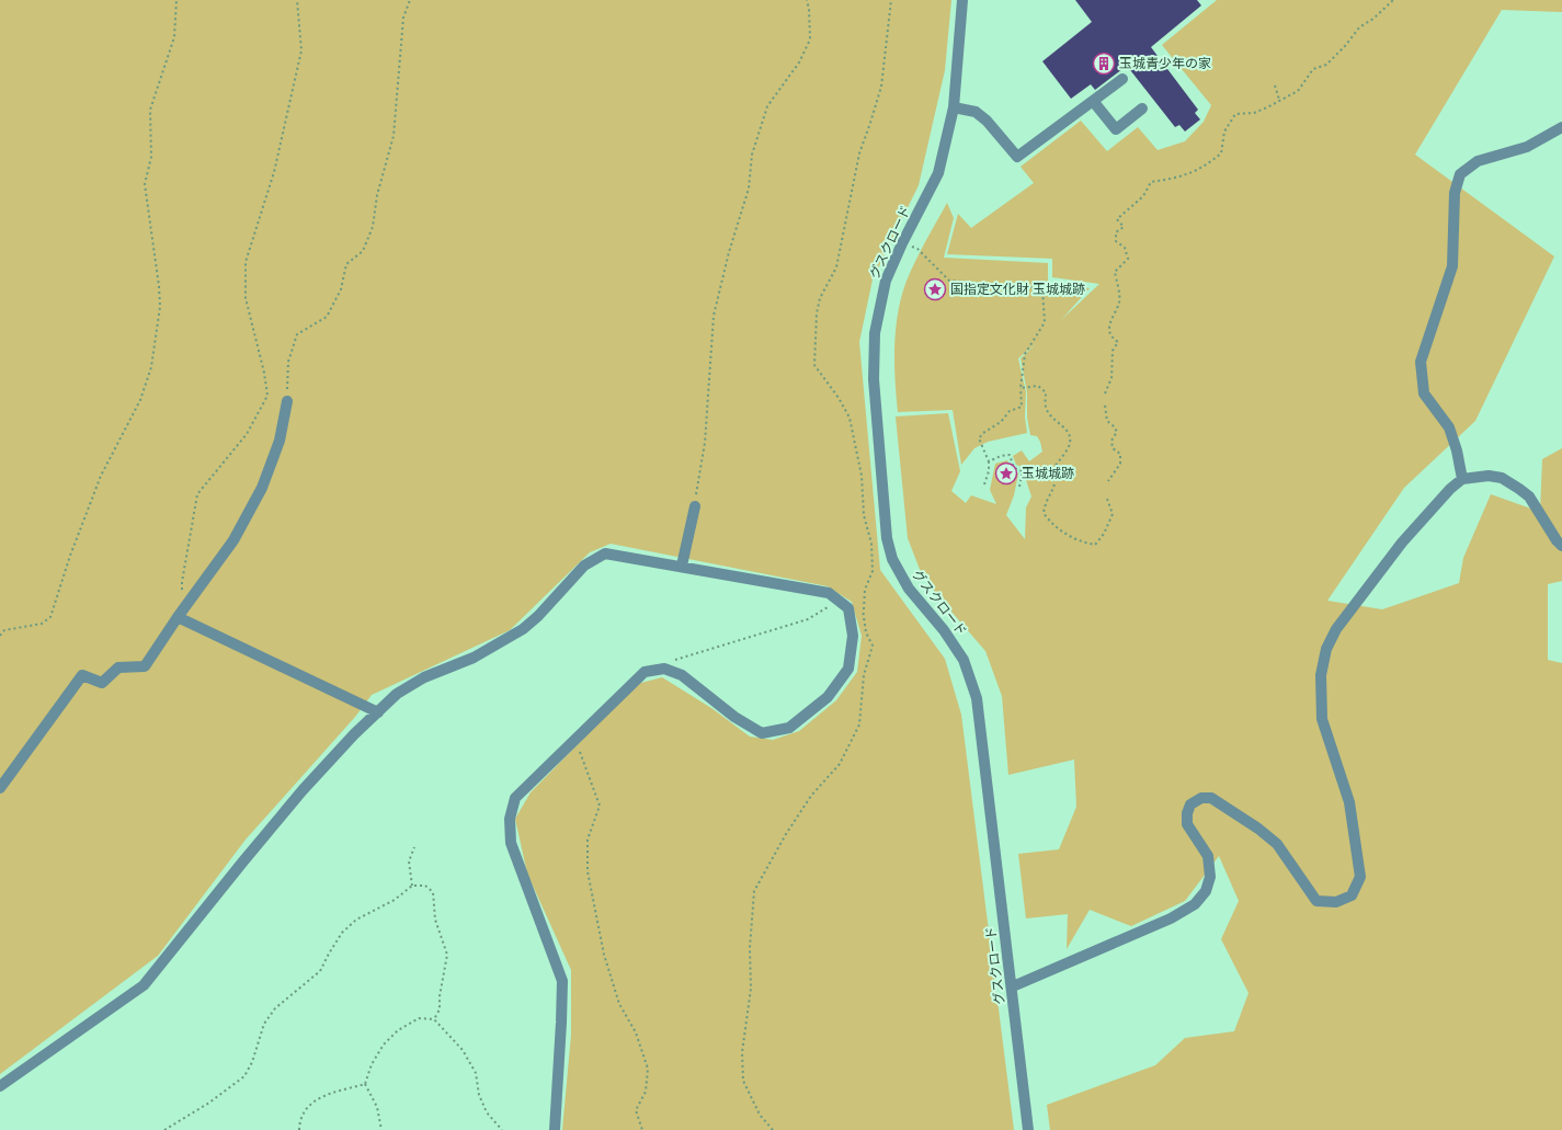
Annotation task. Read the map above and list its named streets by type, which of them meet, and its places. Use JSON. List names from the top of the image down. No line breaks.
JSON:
{"streets":{"street":["グスクロード"]},"places":{"building":["玉城青少年の家"],"place":["国指定文化財 玉城城跡","玉城城跡"]}}
